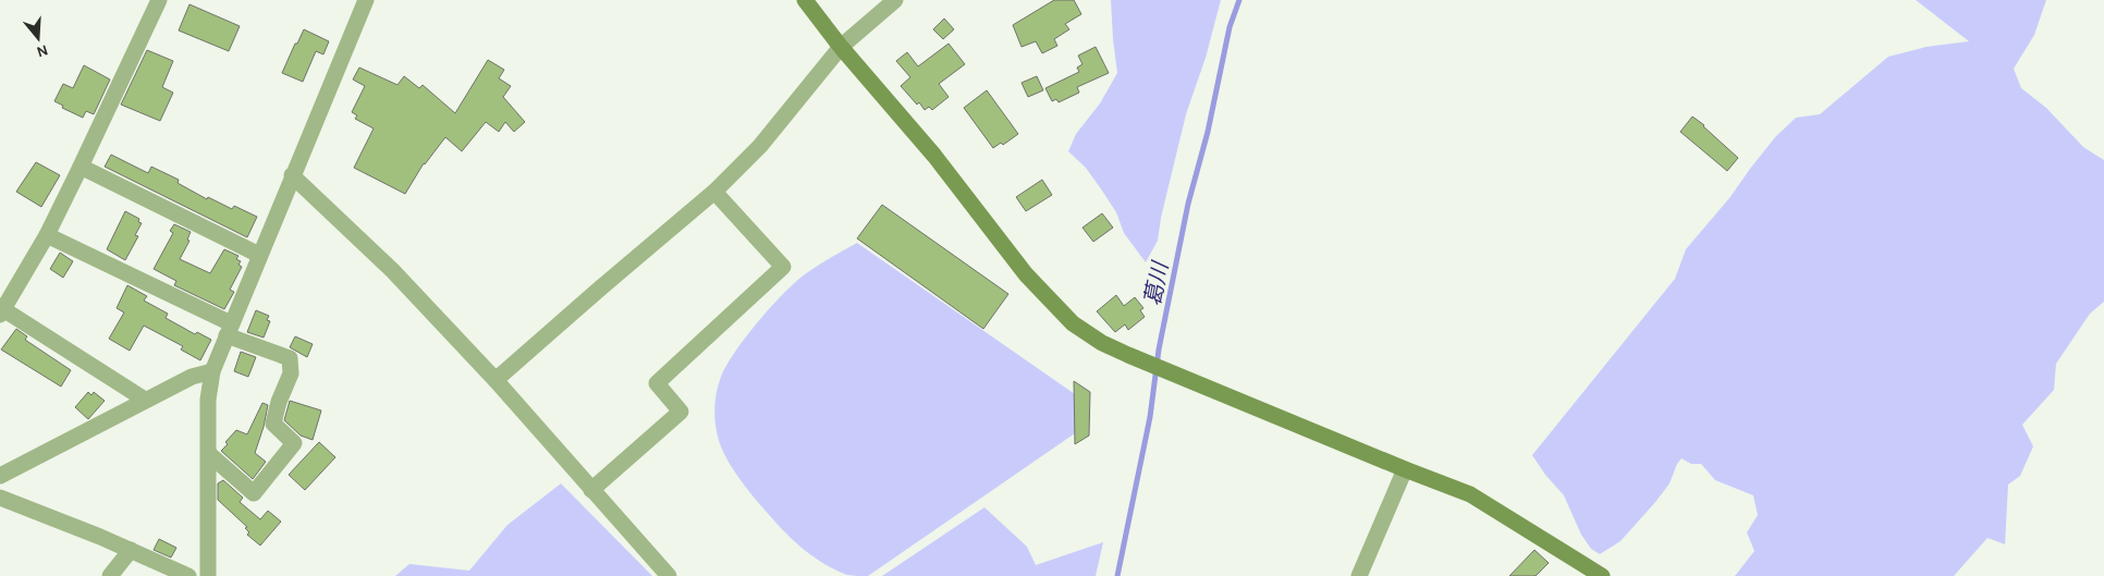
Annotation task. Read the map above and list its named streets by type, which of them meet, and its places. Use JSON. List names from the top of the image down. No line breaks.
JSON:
{"water":["葛川"],"north":"bottom"}
